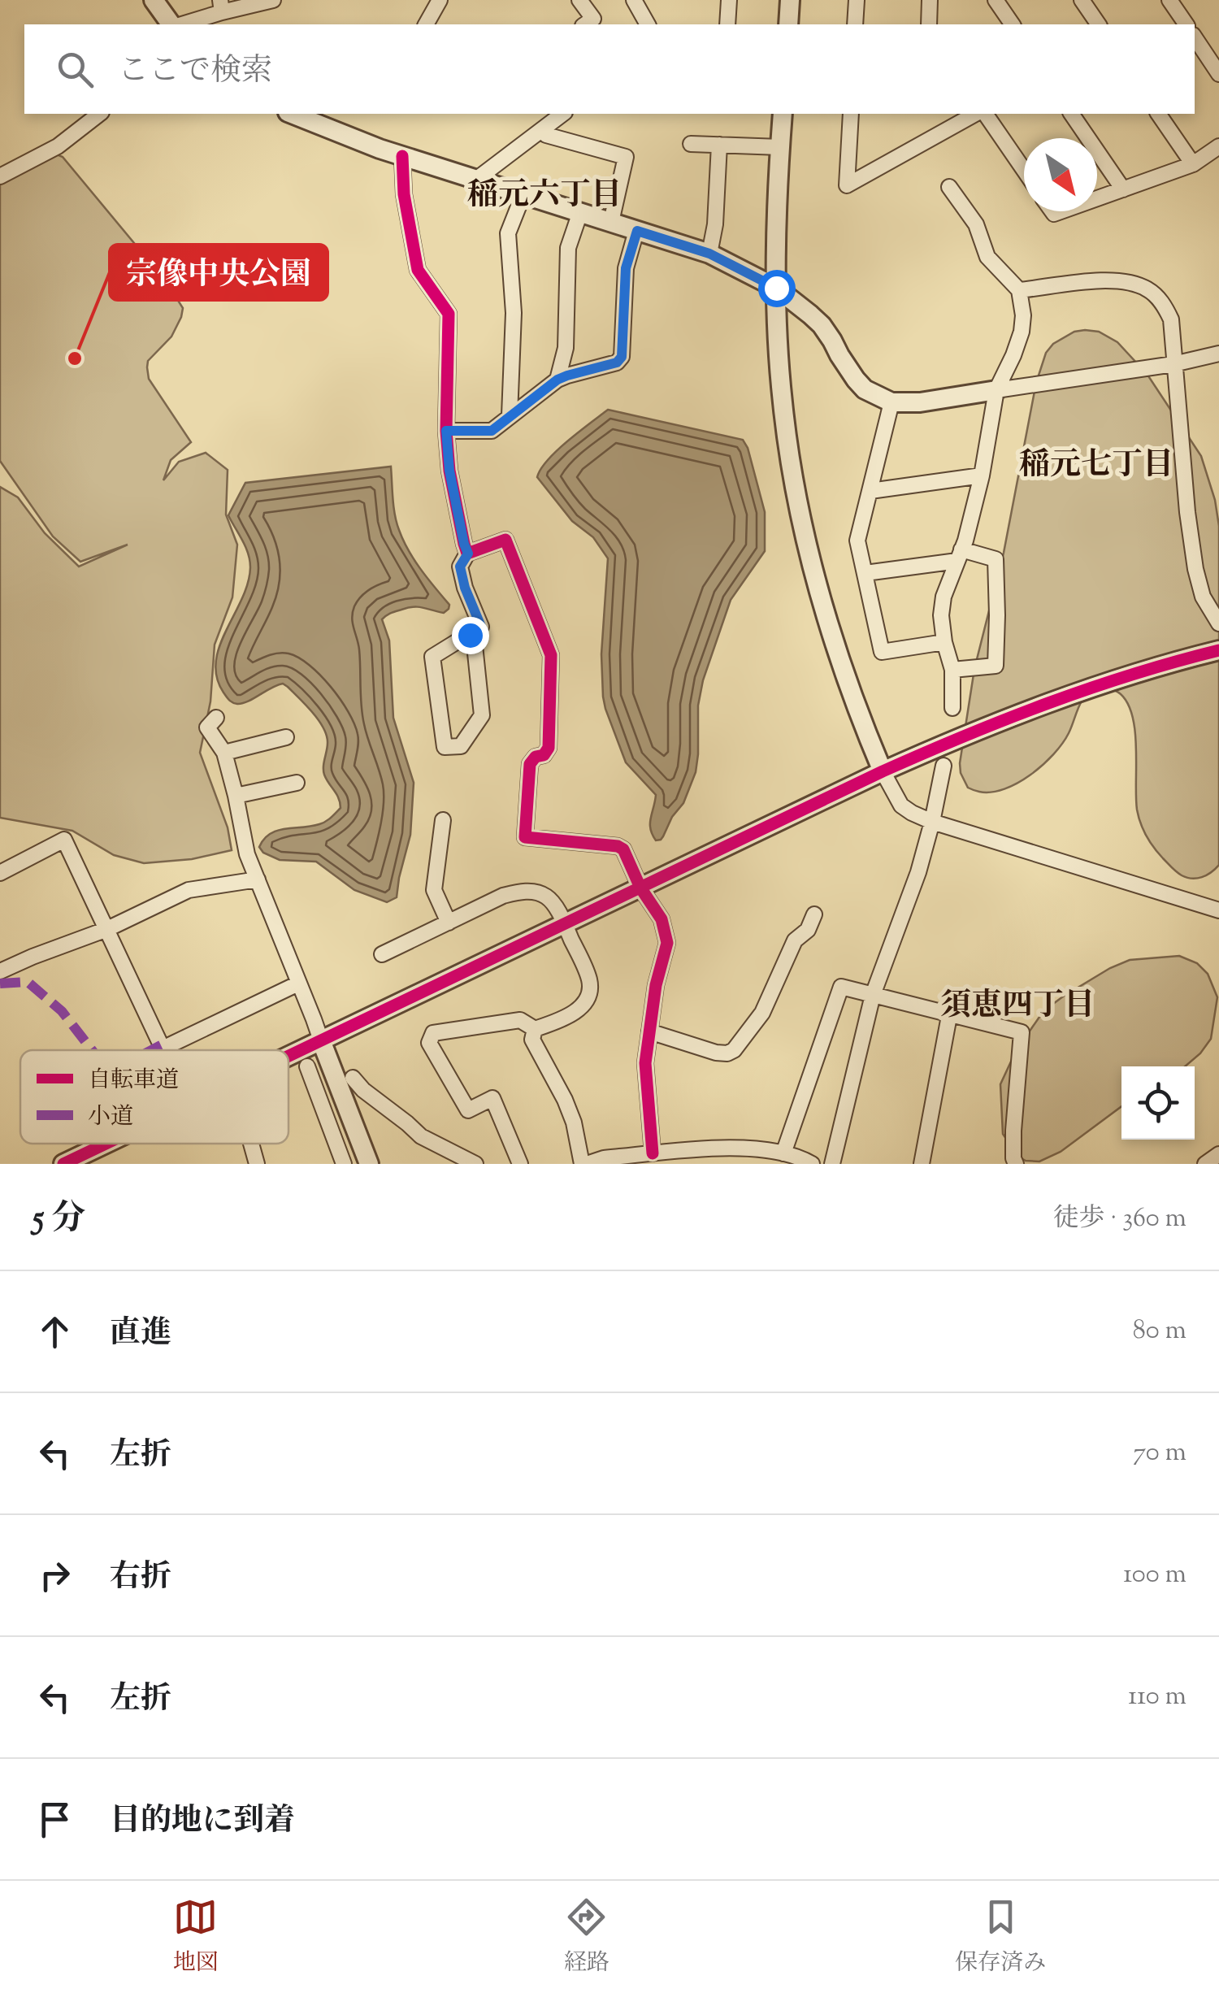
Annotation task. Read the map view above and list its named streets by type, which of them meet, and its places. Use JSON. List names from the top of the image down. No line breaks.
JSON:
{"districts":["稲元六丁目","稲元七丁目","須恵四丁目"],"places":["宗像中央公園"],"legend":["自転車道","小道"],"north":"bottom right","page":{"search":"ここで検索","heading":["5 分","徒歩 · 360 m"],"list":[["直進","80 m"],["左折","70 m"],["右折","100 m"],["左折","110 m"],"目的地に到着"],"nav":["地図","経路","保存済み"]}}
